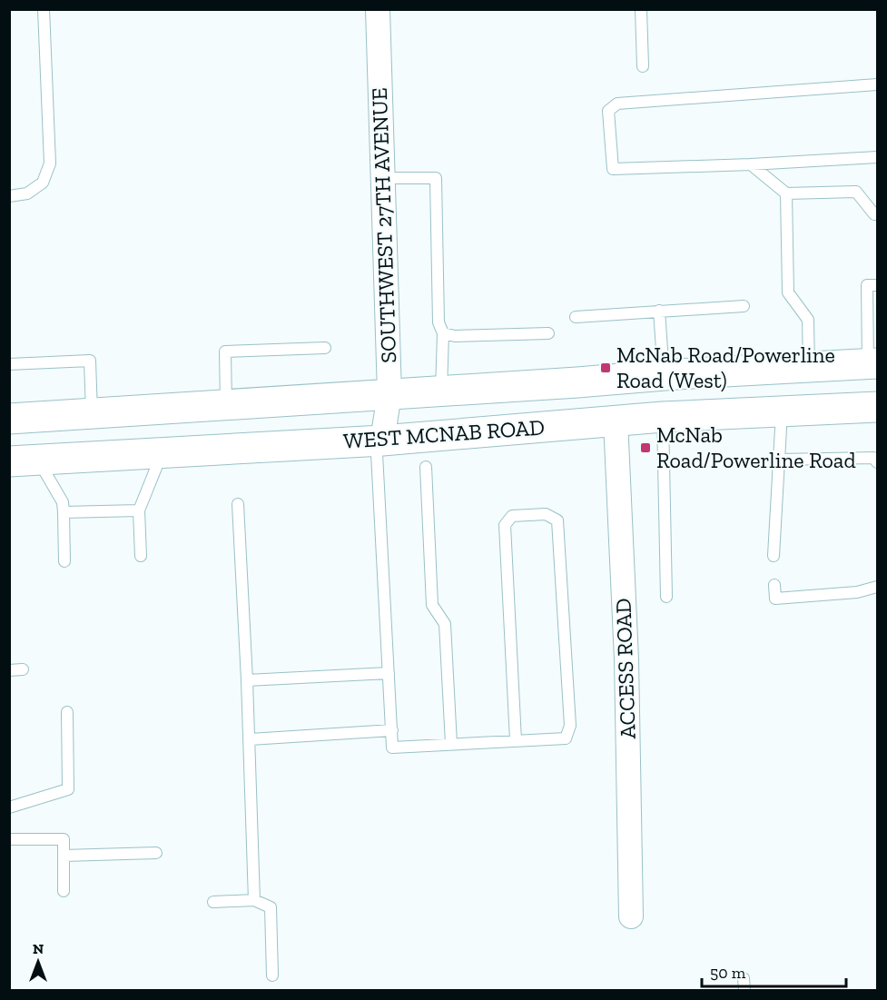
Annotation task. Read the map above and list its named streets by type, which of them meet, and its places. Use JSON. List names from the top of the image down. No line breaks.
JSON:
{"streets":{"main road":["WEST MCNAB ROAD"],"street":["SOUTHWEST 27TH AVENUE","ACCESS ROAD"]},"crossings":[["SOUTHWEST 27TH AVENUE","WEST MCNAB ROAD"],["WEST MCNAB ROAD","ACCESS ROAD"]],"places":{"transit":["McNab Road/Powerline Road (West)","McNab Road/Powerline Road"]},"scale_bar":"50 m","north":"top"}
